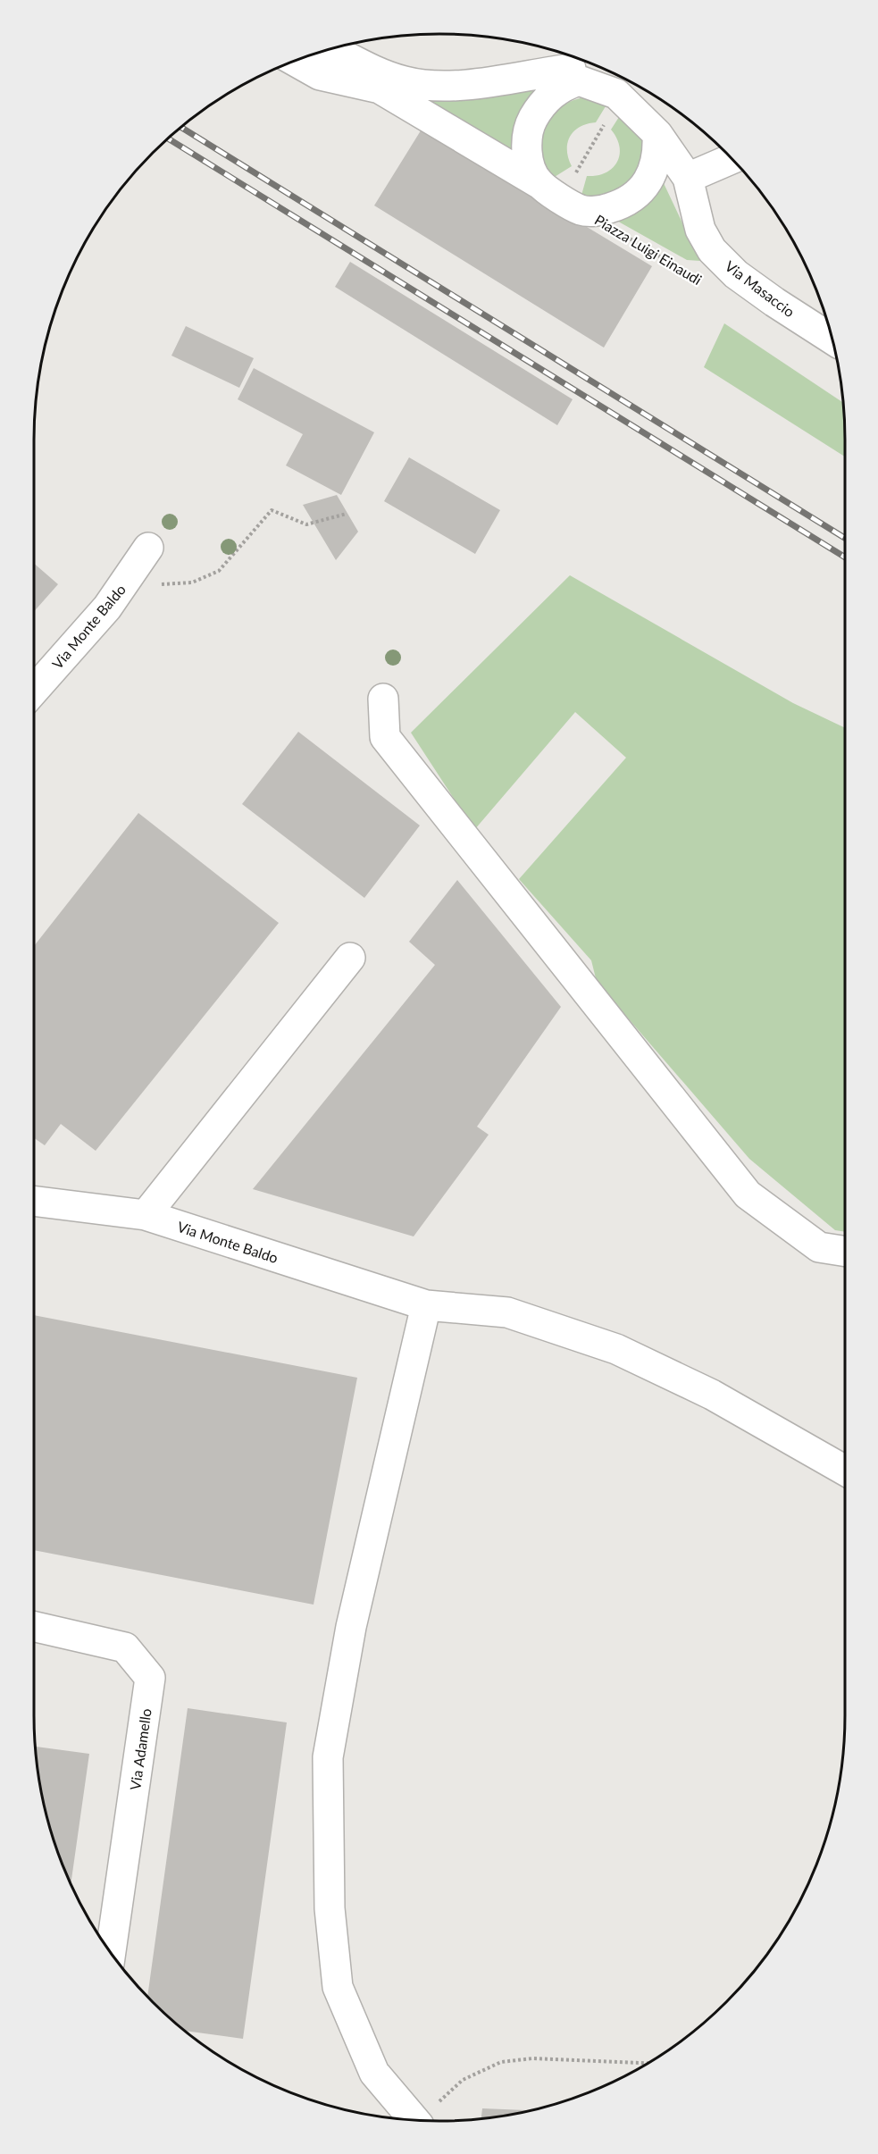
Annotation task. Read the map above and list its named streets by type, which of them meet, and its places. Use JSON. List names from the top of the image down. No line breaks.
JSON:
{"streets":{"street":["Piazza Luigi Einaudi","Via Masaccio","Via Monte Baldo","Via Adamello"]},"crossings":[["Piazza Luigi Einaudi","Via Masaccio"]]}
